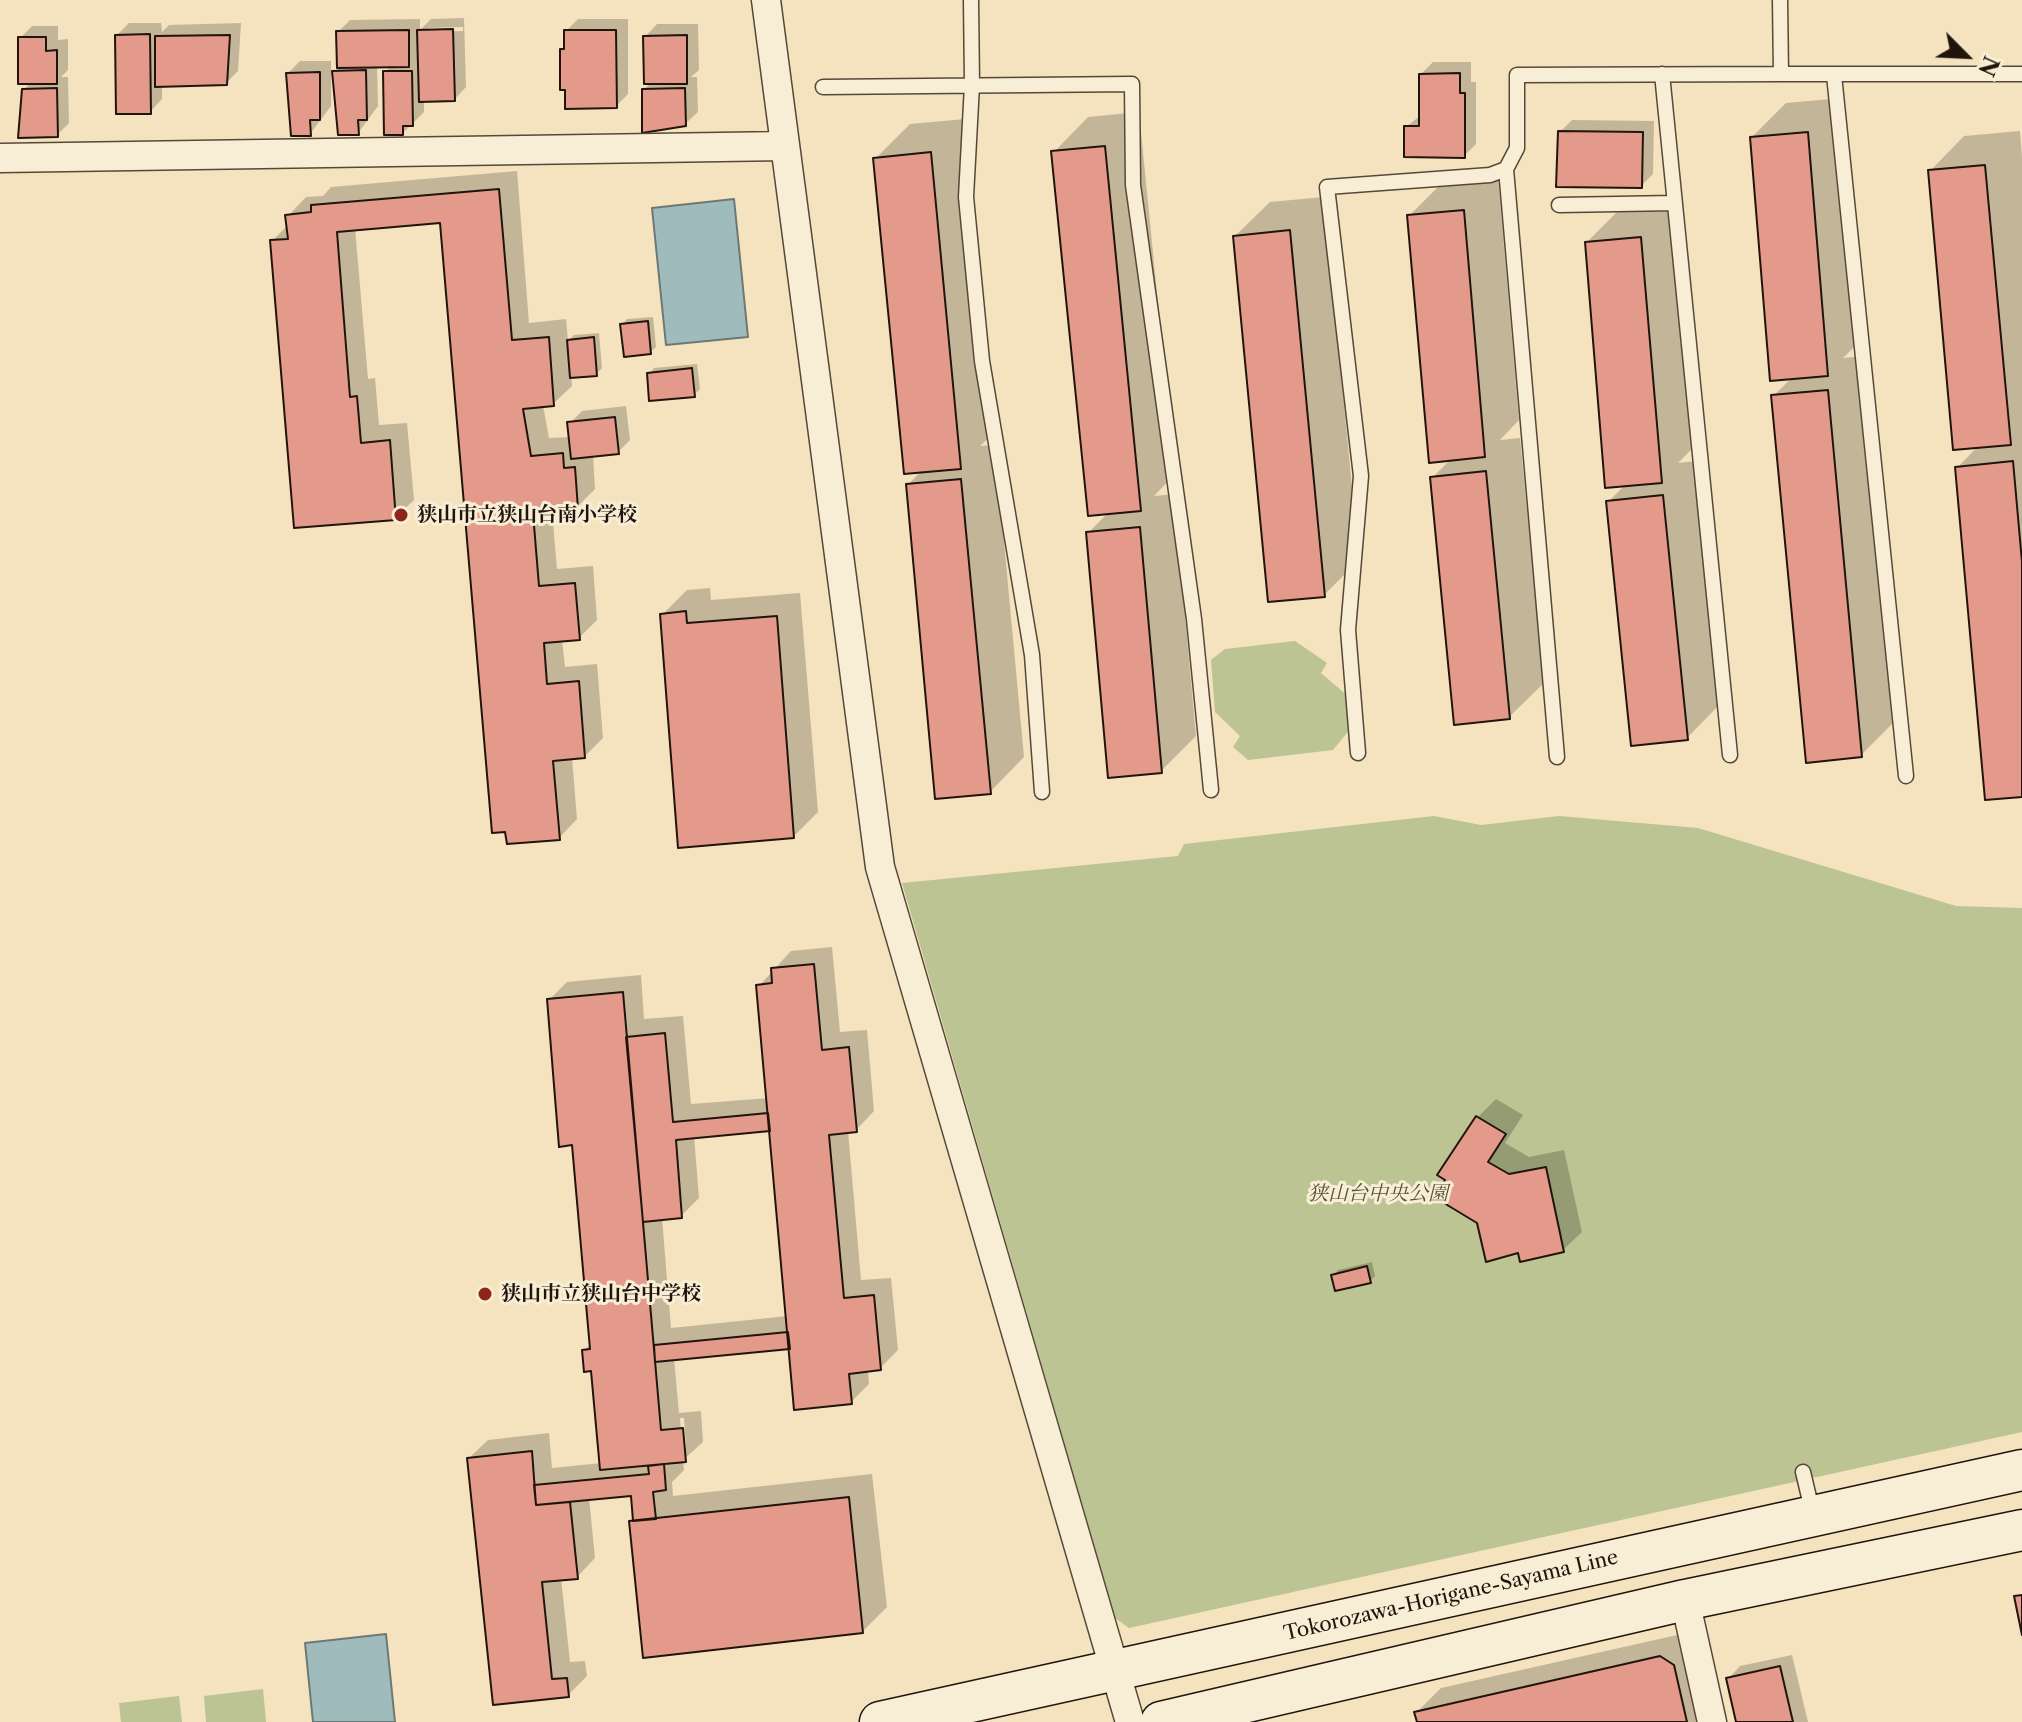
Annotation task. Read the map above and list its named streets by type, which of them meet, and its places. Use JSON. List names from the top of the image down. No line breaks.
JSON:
{"streets":{"main road":["Tokorozawa-Horigane-Sayama Line"]},"parks":["狭山台中央公園"],"places":["狭山市立狭山台南小学校","狭山市立狭山台中学校"],"north":"bottom right"}
